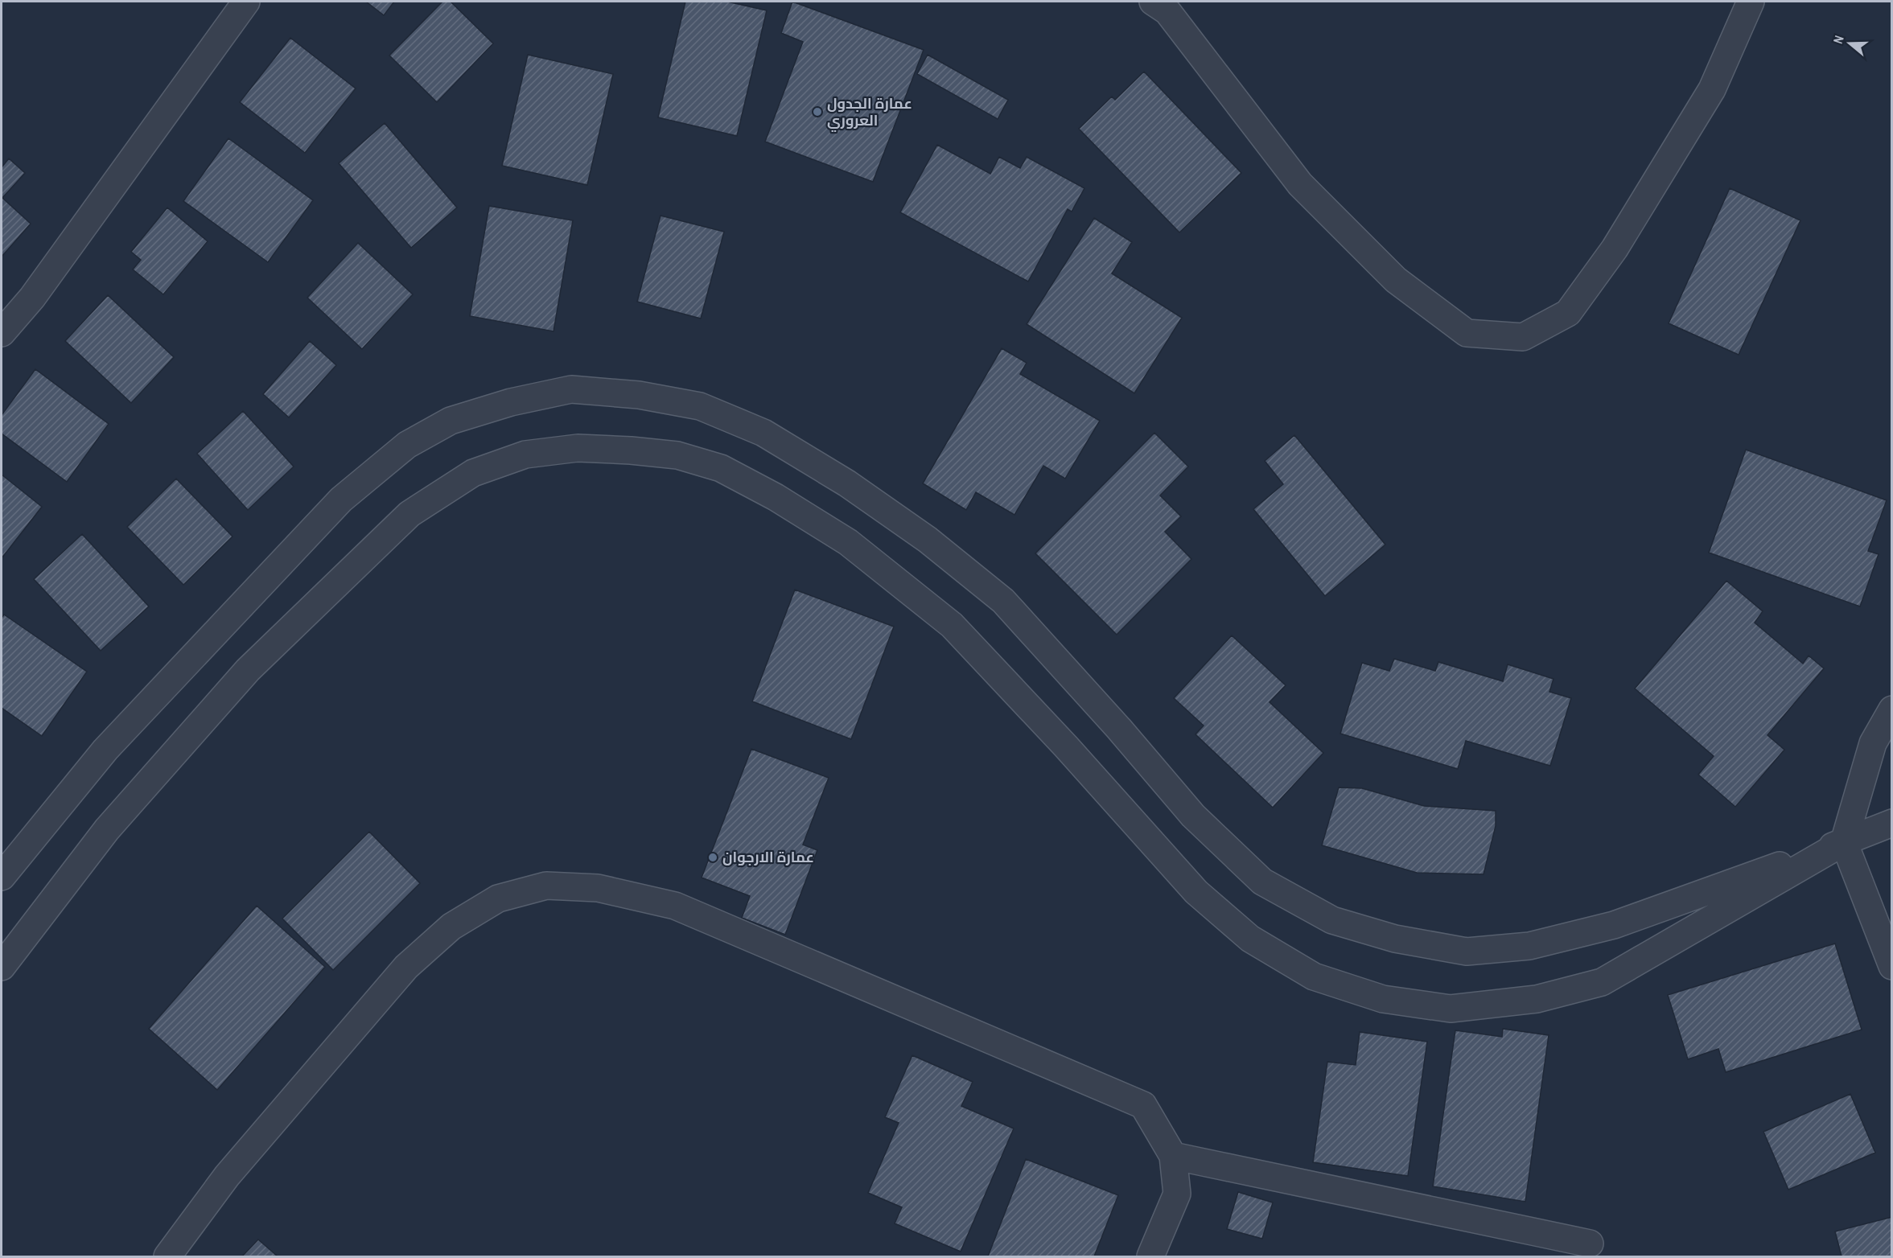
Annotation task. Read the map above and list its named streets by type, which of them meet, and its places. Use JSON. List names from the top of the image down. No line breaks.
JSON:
{"places":["عمارة الجدول العروري","عمارة الارجوان"],"north":"left"}
